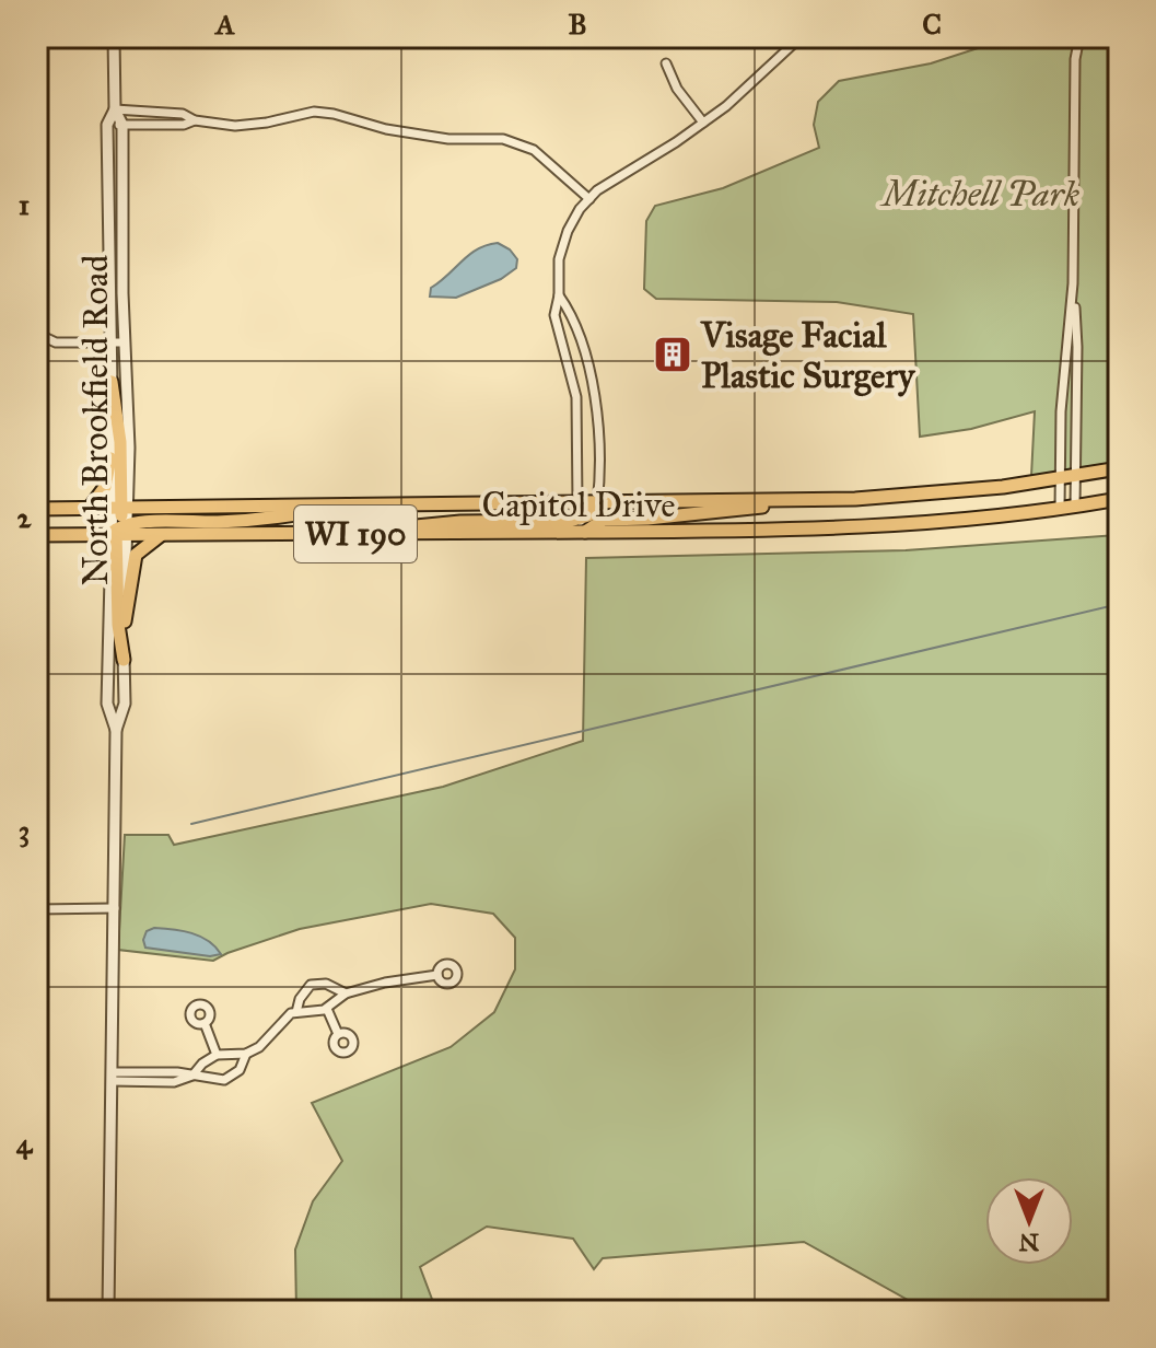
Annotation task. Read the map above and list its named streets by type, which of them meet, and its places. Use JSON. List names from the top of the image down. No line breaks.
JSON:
{"streets":{"main road":["Capitol Drive","WI 190"],"street":["North Brookfield Road"]},"crossings":[["North Brookfield Road","Capitol Drive"],["Capitol Drive","WI 190"]],"parks":["Mitchell Park"],"places":{"building":["Visage Facial Plastic Surgery"]},"north":"bottom","grid":{"columns":["A","B","C"],"rows":["1","2","3","4"]}}
